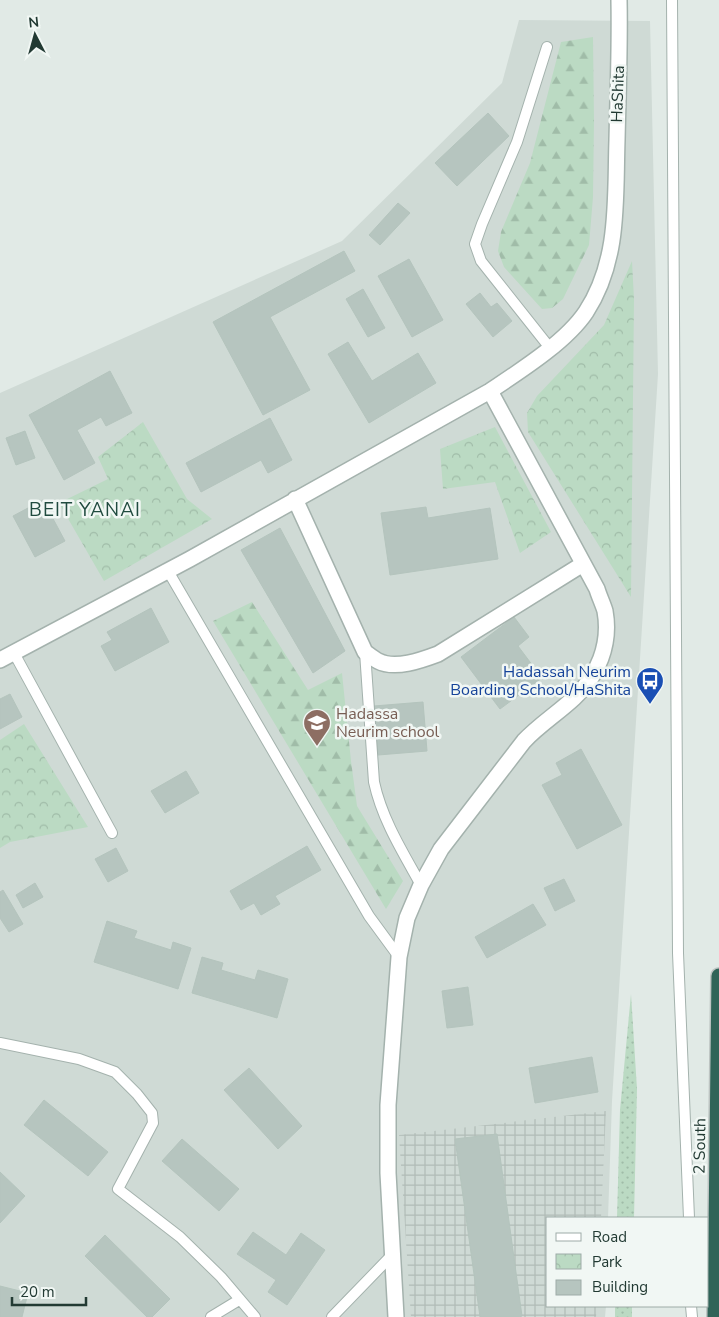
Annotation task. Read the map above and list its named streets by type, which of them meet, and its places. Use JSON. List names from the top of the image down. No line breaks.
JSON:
{"streets":{"highway":["2 South"],"street":["HaShita"]},"districts":["BEIT YANAI"],"places":{"bus stop":["Hadassah Neurim Boarding School/HaShita"],"school or university":["Hadassa Neurim school"]},"legend":["Road","Park","Building"],"scale_bar":"20 m","north":"top"}
